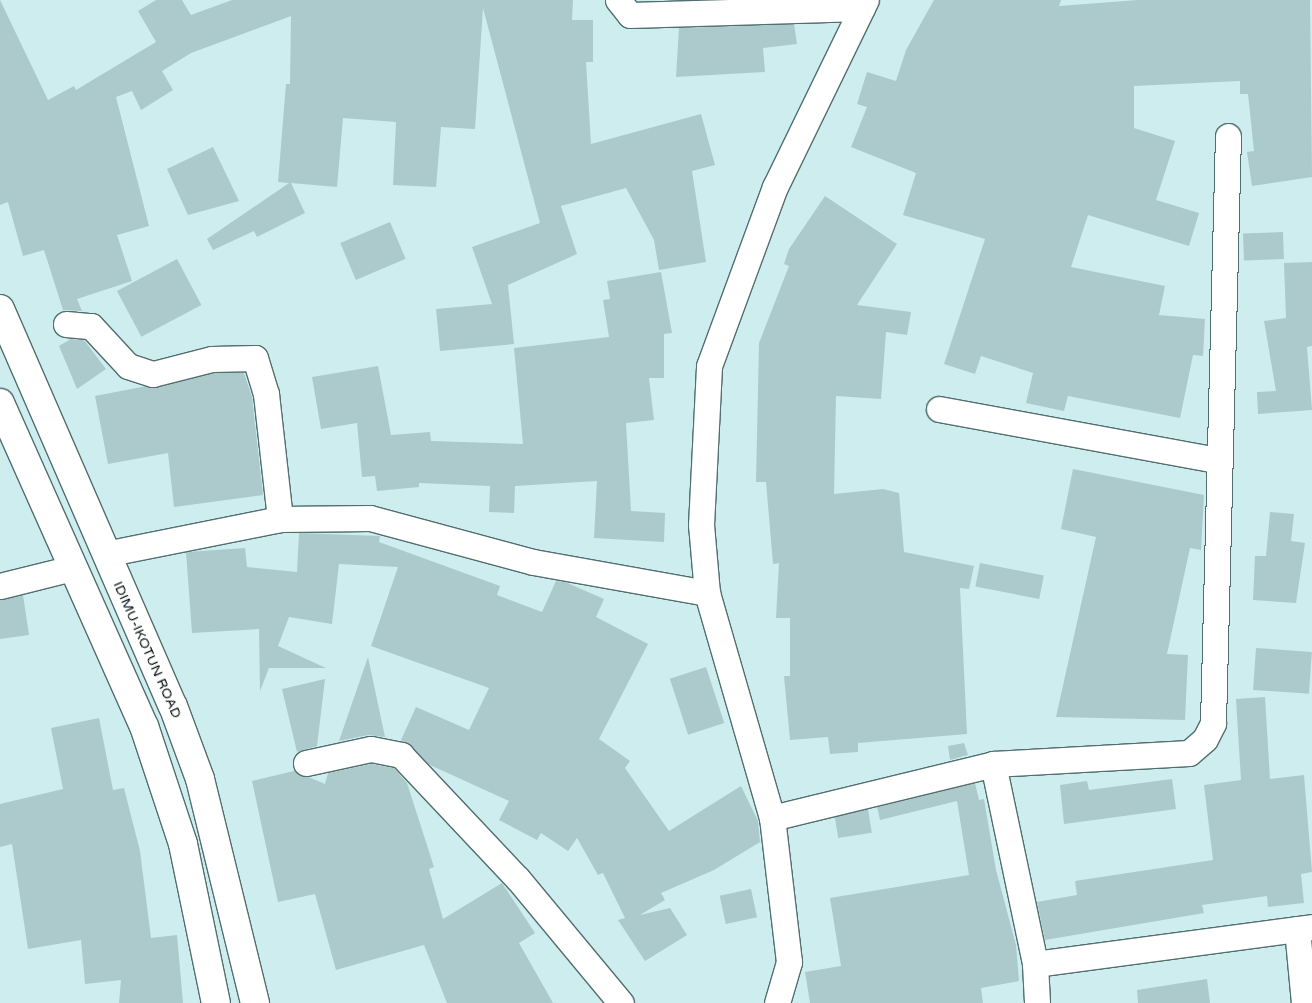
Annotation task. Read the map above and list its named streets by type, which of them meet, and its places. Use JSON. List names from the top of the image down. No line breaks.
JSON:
{"streets":{"main road":["IDIMU-IKOTUN ROAD"]}}
